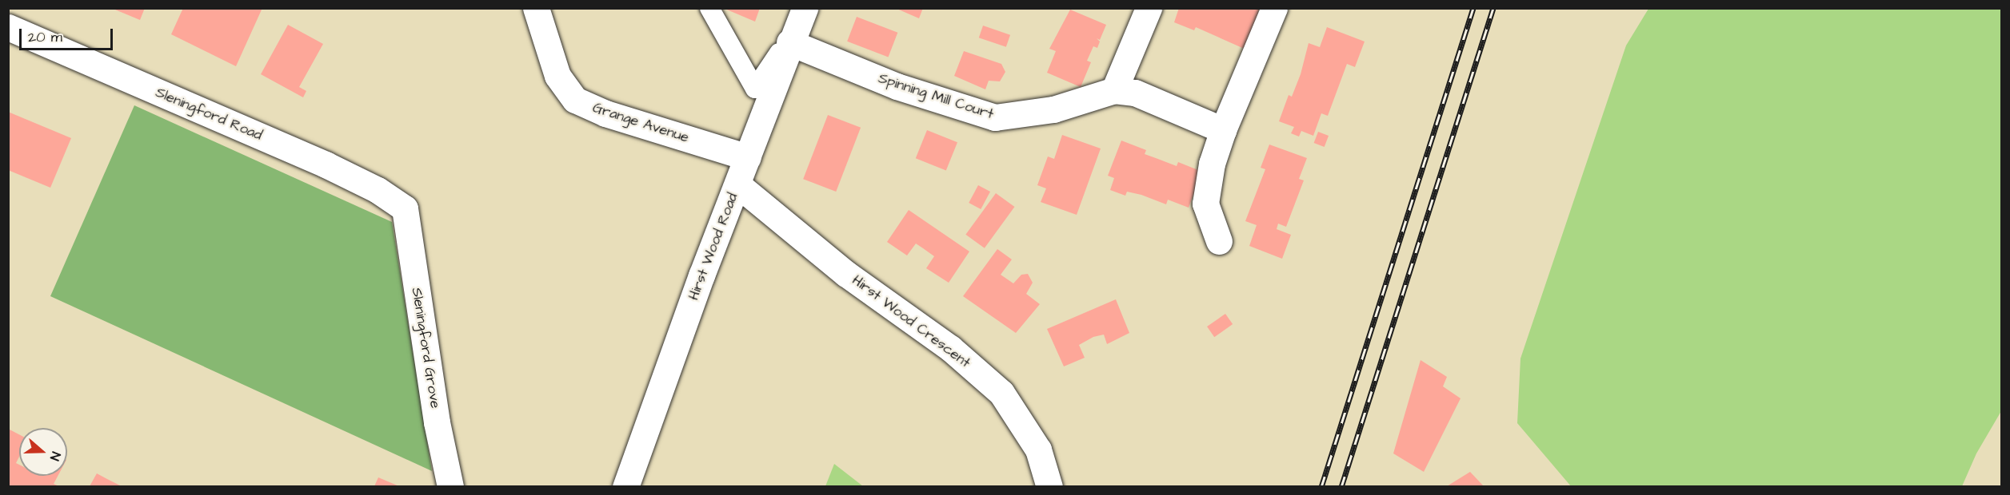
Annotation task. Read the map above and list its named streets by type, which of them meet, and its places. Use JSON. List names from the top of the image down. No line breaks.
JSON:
{"streets":{"street":["Spinning Mill Court","Sleningford Road","Grange Avenue","Hirst Wood Road","Hirst Wood Crescent","Sleningford Grove"]},"crossings":[["Spinning Mill Court","Hirst Wood Road"],["Sleningford Road","Sleningford Grove"],["Grange Avenue","Hirst Wood Road"],["Hirst Wood Road","Hirst Wood Crescent"]],"scale_bar":"20 m","north":"right"}
